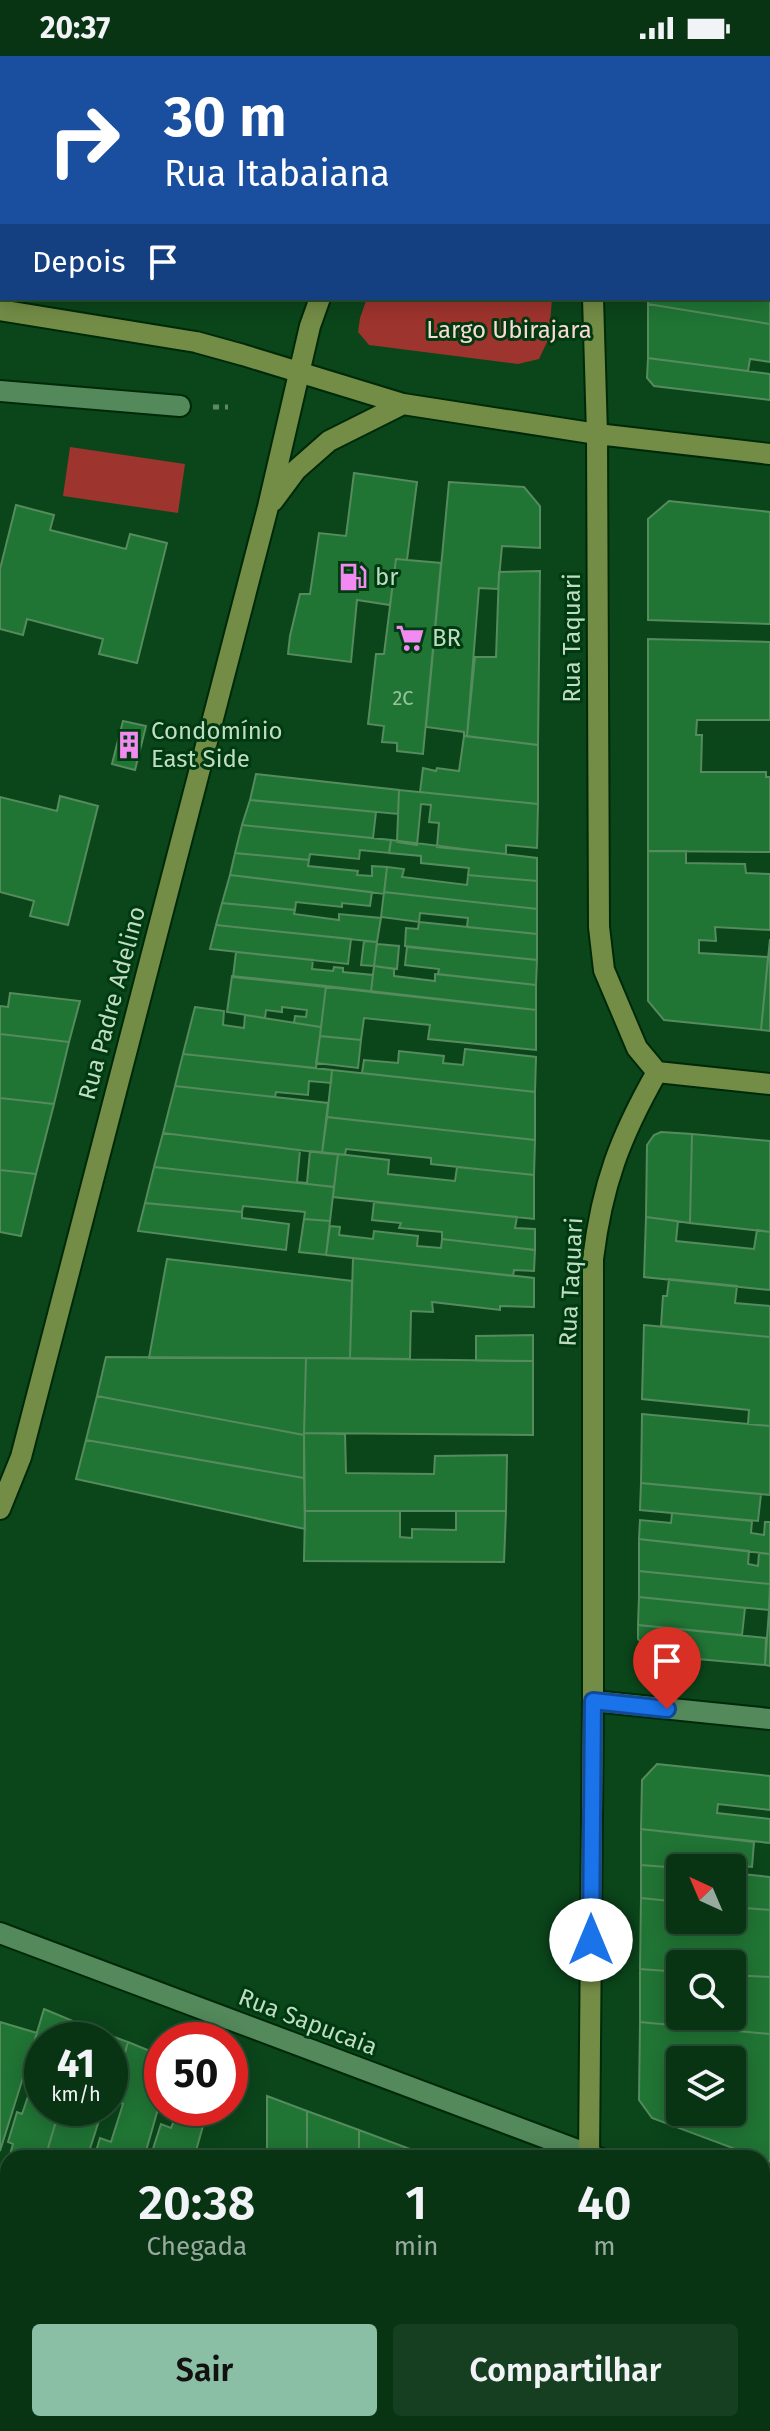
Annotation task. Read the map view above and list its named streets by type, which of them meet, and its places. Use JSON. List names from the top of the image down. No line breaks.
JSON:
{"streets":{"main road":["Rua Taquari","Rua Padre Adelino"],"street":["Rua Sapucaia"]},"parks":["Largo Ubirajara"],"places":{"fuel station":["br"],"supermarket":["BR"],"building":["Condomínio East Side"]},"house_numbers":["2C"],"north":"top left","page":{"status":"20:37","turn":["30 m","Rua Itabaiana"],"then":"Depois","speed":"41 km/h","limit":"50","eta":["20:38","Chegada","1","min","40","m"],"buttons":["Sair","Compartilhar"]}}
